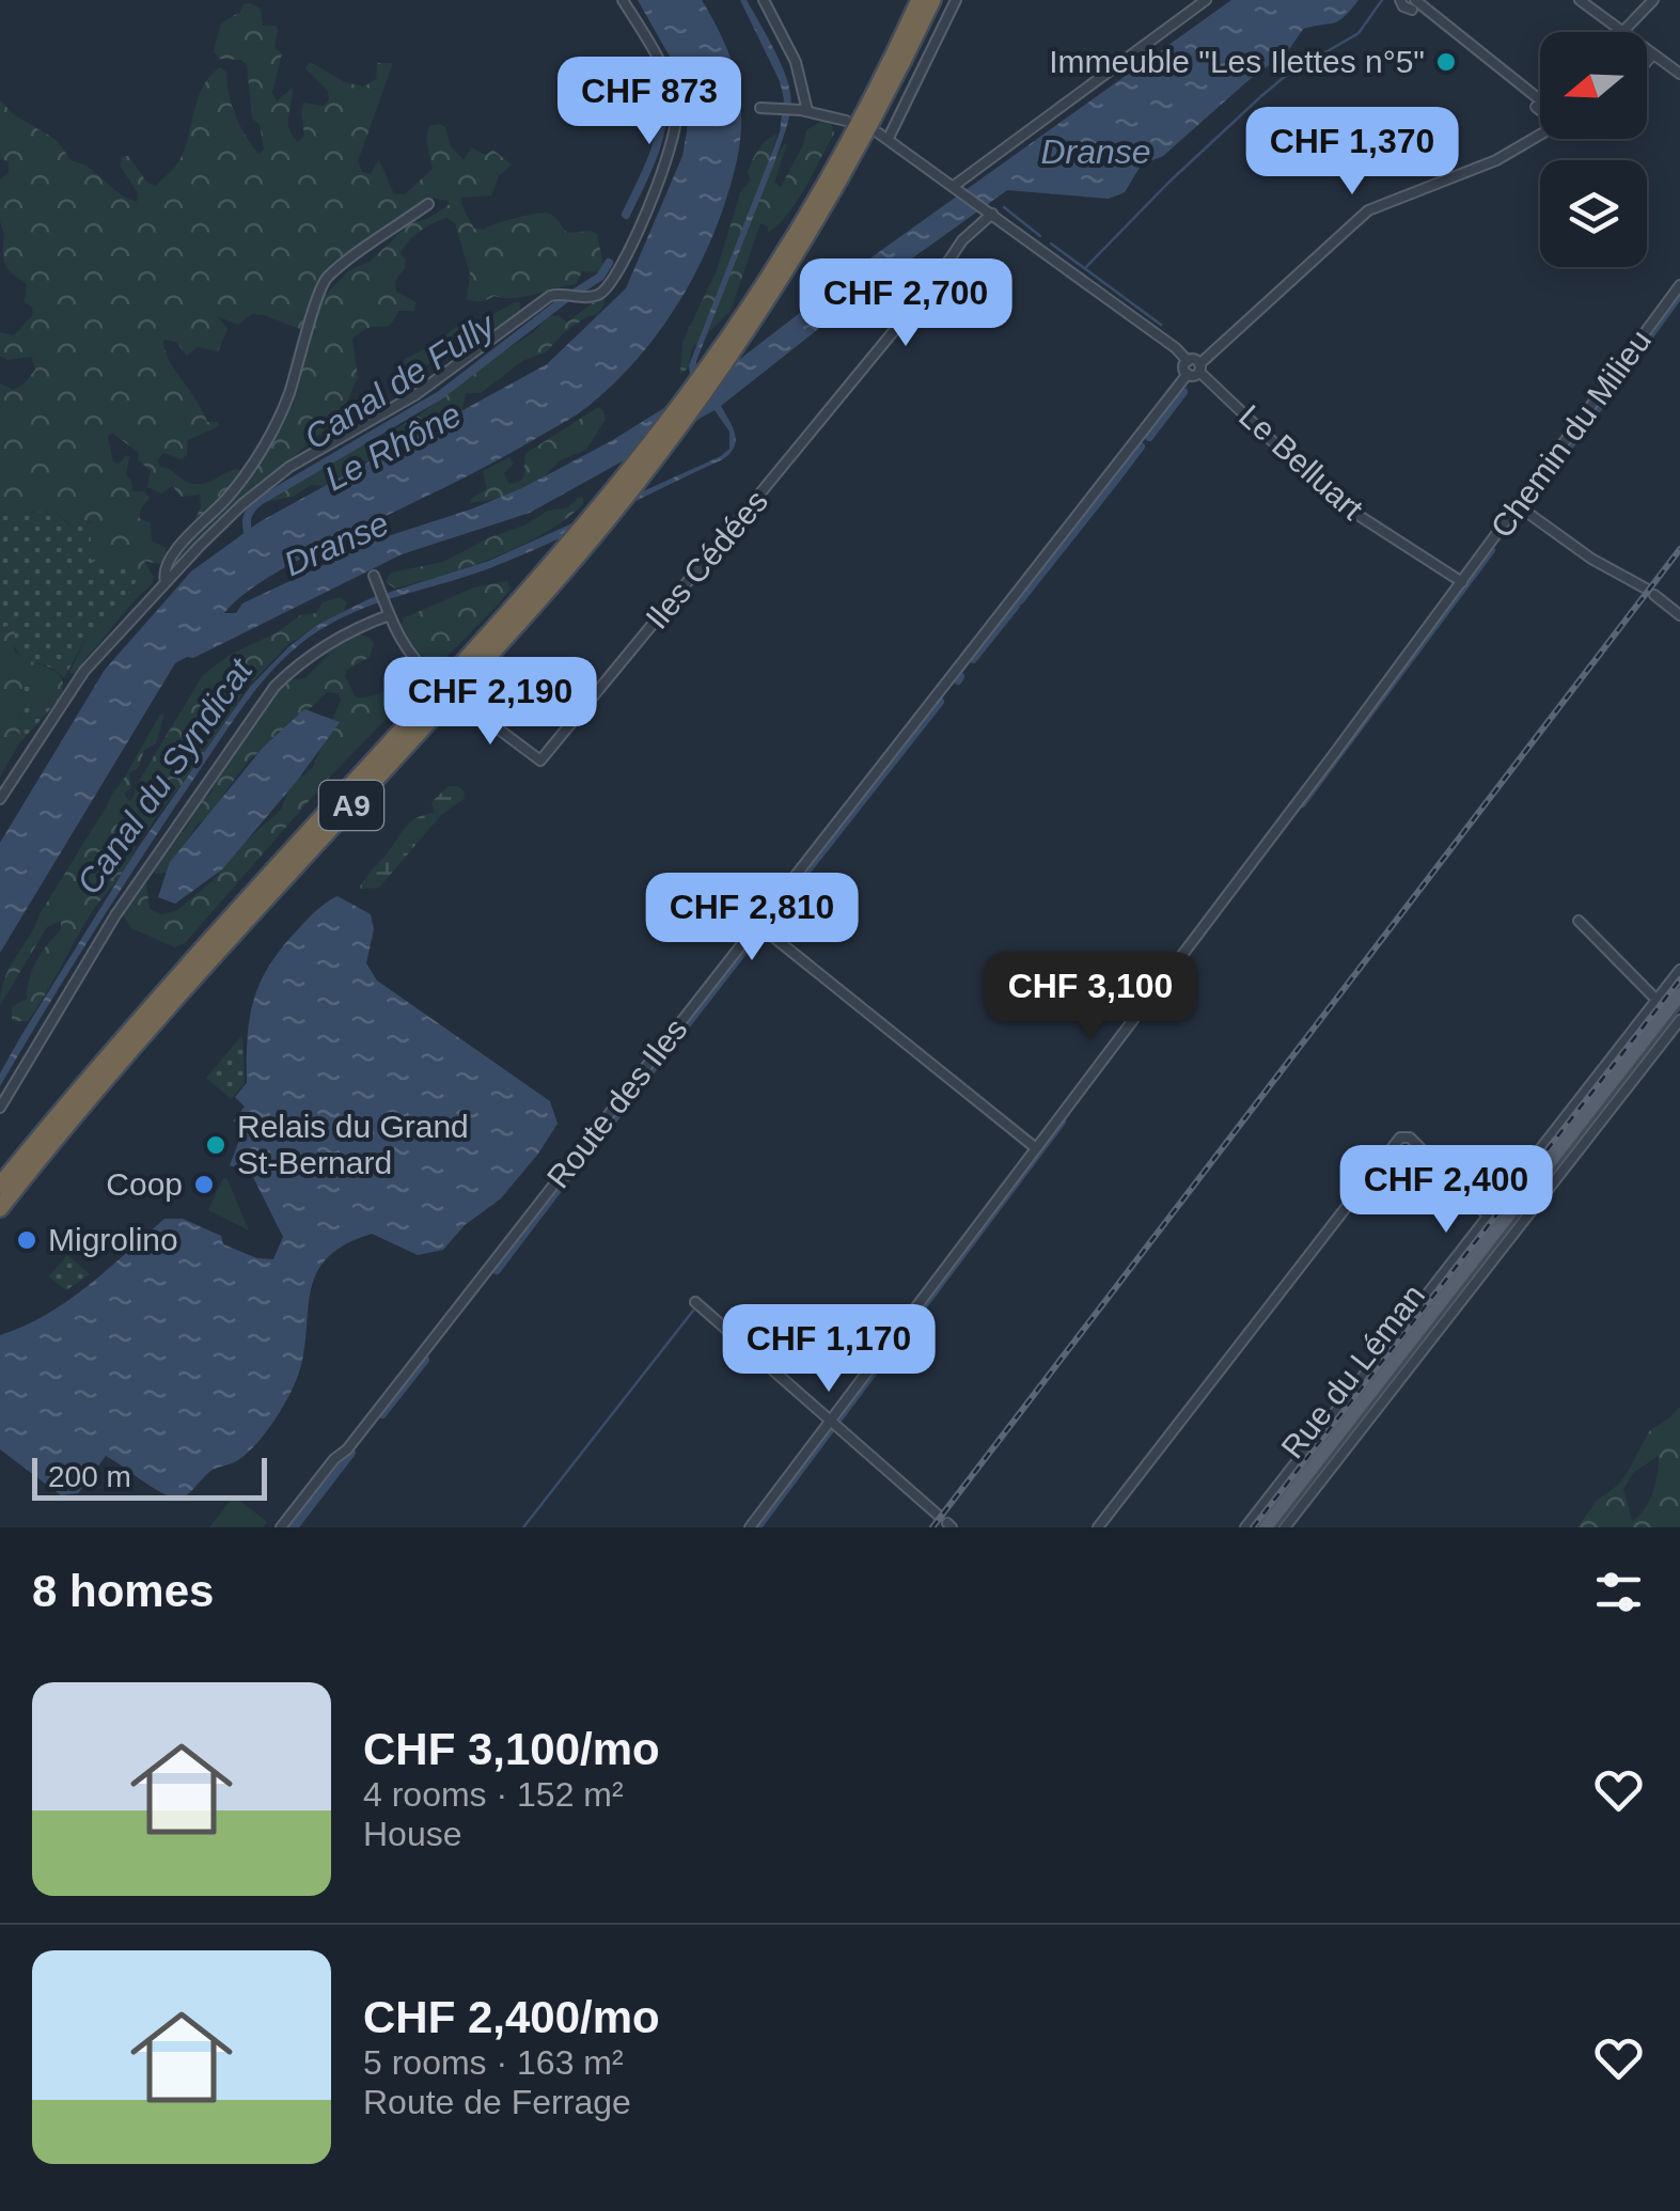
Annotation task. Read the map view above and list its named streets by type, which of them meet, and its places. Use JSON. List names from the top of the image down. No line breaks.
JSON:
{"streets":{"highway":["A9"],"main road":["Rue du Léman"],"street":["Chemin du Milieu","Le Belluart","Iles Cédées","Route des Iles"]},"crossings":[["Chemin du Milieu","Le Belluart"],["Le Belluart","Route des Iles"]],"water":["Dranse","Canal de Fully","Le Rhône","Canal du Syndicat"],"places":["Immeuble \"Les Ilettes n°5\"","Relais du Grand St-Bernard","Coop","Migrolino"],"scale_bar":"200 m","north":"left","page":{"price":["CHF 873","CHF 1,370","CHF 2,700","CHF 2,190","CHF 2,810","CHF 3,100","CHF 2,400","CHF 1,170"],"scale":"200 m","heading":"8 homes","list":[{"name":"CHF 3,100/mo","note":"4 rooms · 152 m² · House"},{"name":"CHF 2,400/mo","note":"5 rooms · 163 m² · Route de Ferrage"}]}}
